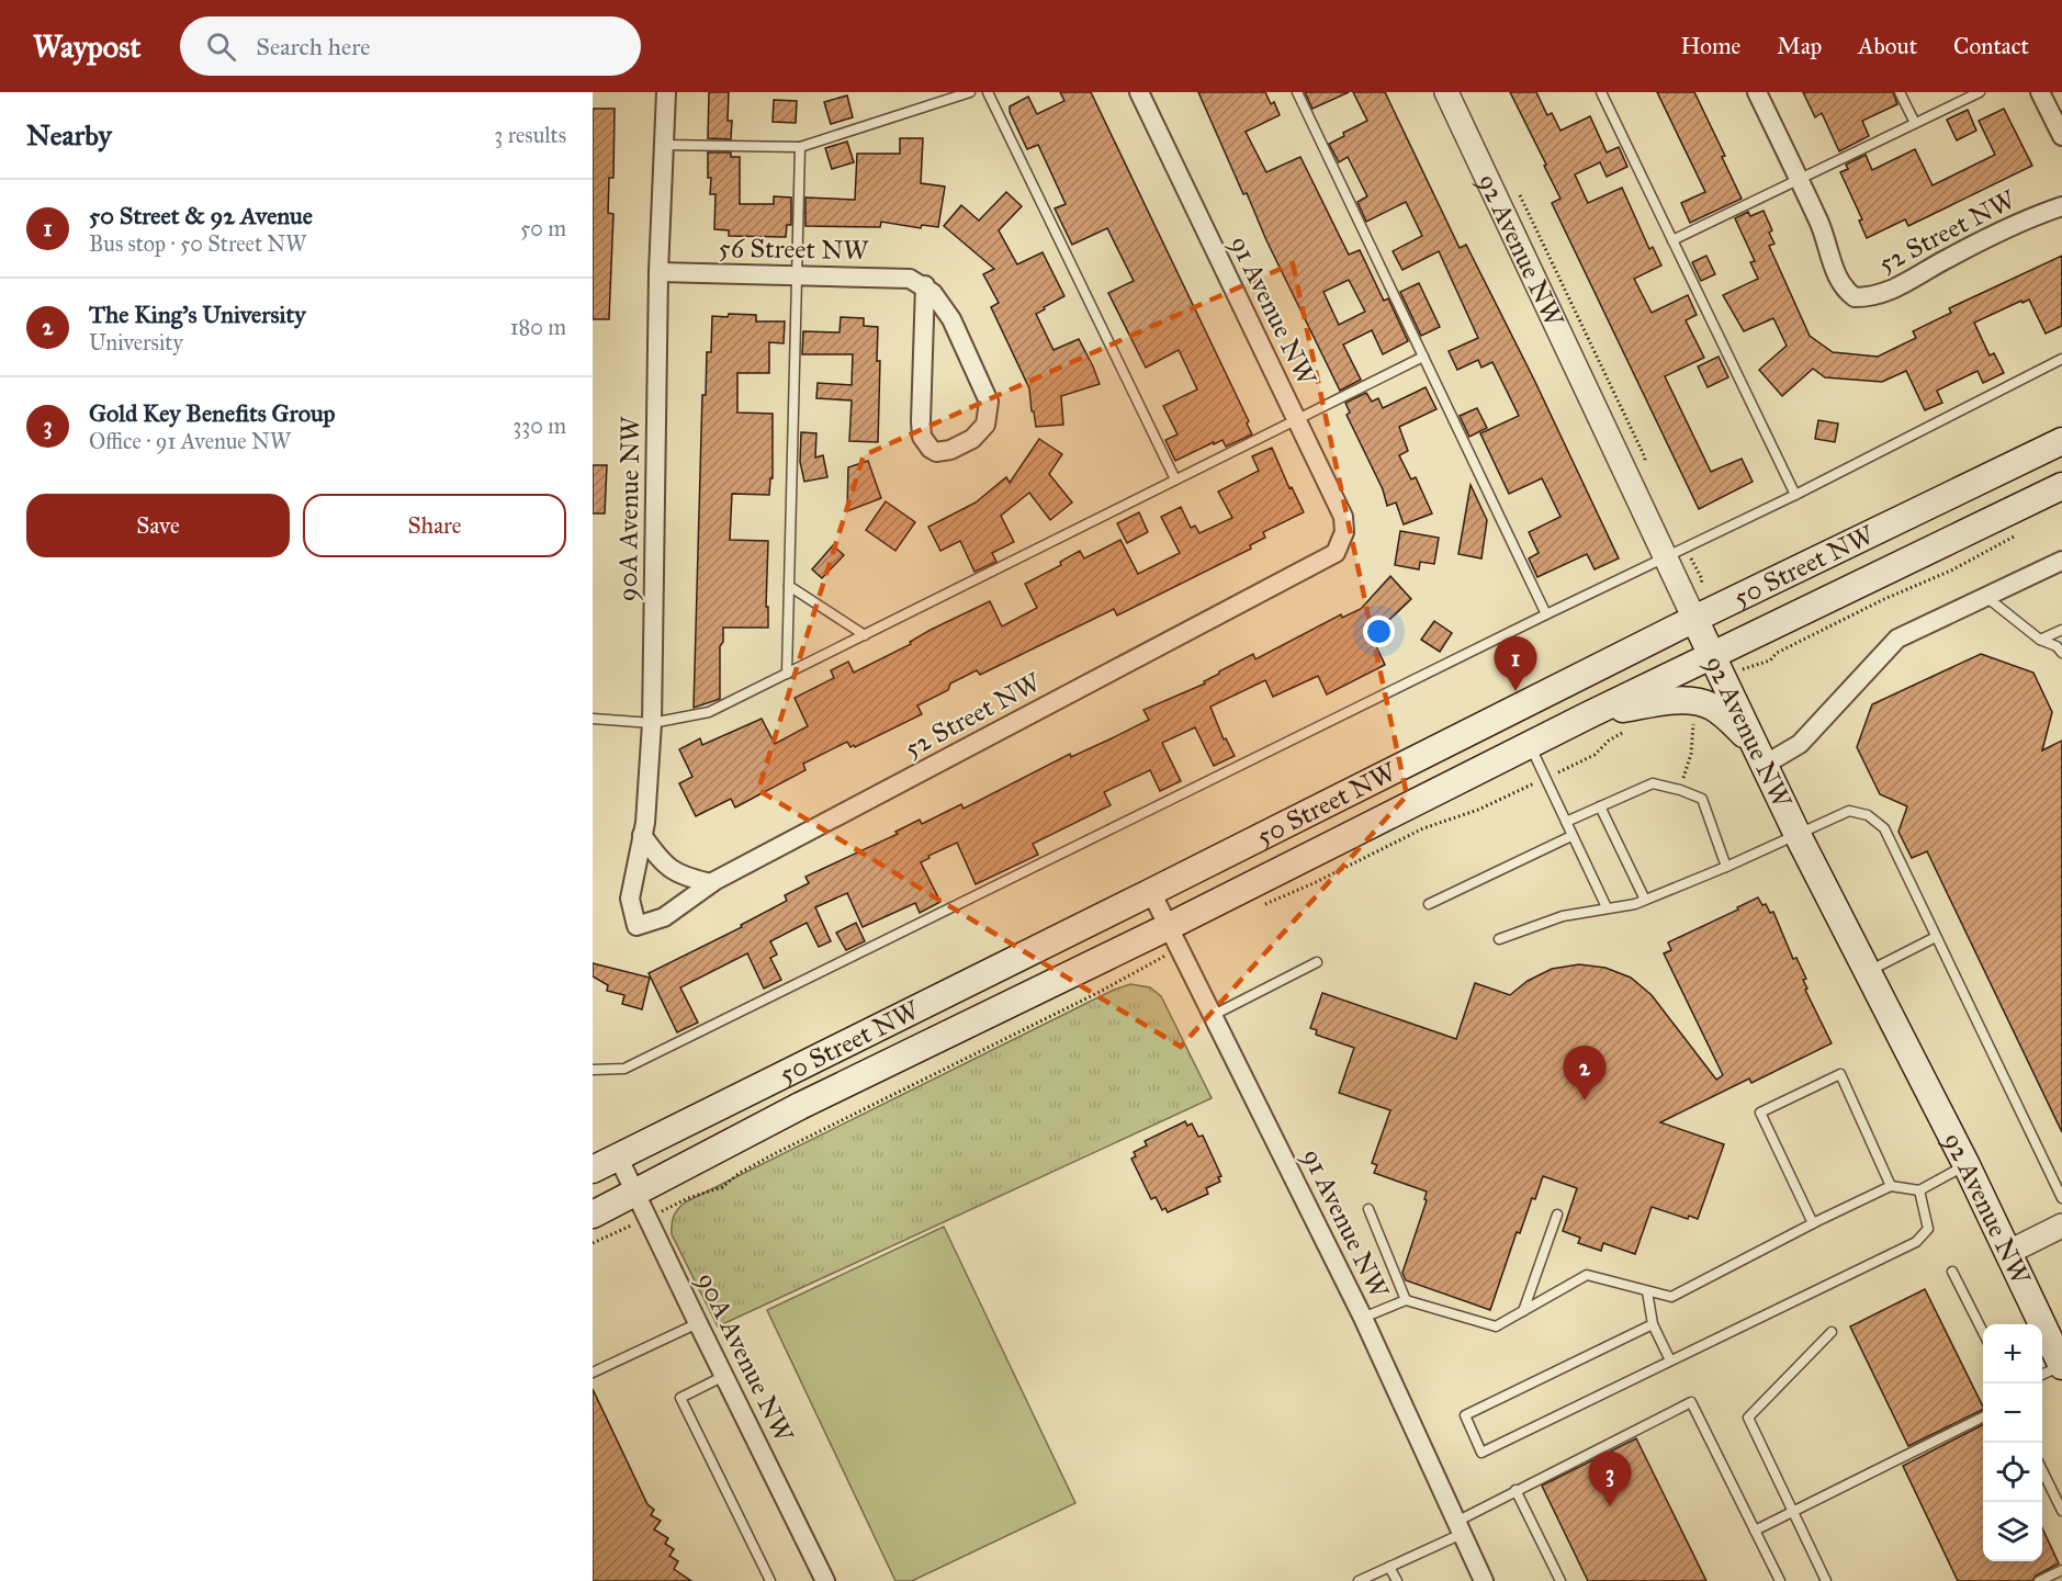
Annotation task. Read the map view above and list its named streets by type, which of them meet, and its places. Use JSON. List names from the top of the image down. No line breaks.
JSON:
{"streets":{"main road":["92 Avenue NW","50 Street NW"],"street":["52 Street NW","56 Street NW","91 Avenue NW","90A Avenue NW"]},"crossings":[["52 Street NW","91 Avenue NW"],["52 Street NW","90A Avenue NW"],["56 Street NW","90A Avenue NW"],["92 Avenue NW","50 Street NW"],["91 Avenue NW","50 Street NW"],["90A Avenue NW","50 Street NW"]],"page":{"header":"Waypost","search":"Search here","nav":["Home","Map","About","Contact"],"heading":["Nearby","3 results"],"list":[{"mark":"1","name":"50 Street & 92 Avenue","note":"Bus stop · 50 Street NW","value":"50 m"},{"mark":"2","name":"The King's University","note":"University","value":"180 m"},{"mark":"3","name":"Gold Key Benefits Group","note":"Office · 91 Avenue NW","value":"330 m"}],"buttons":["Save","Share"],"pins":["1","2","3"],"map_buttons":["+","−"]}}
